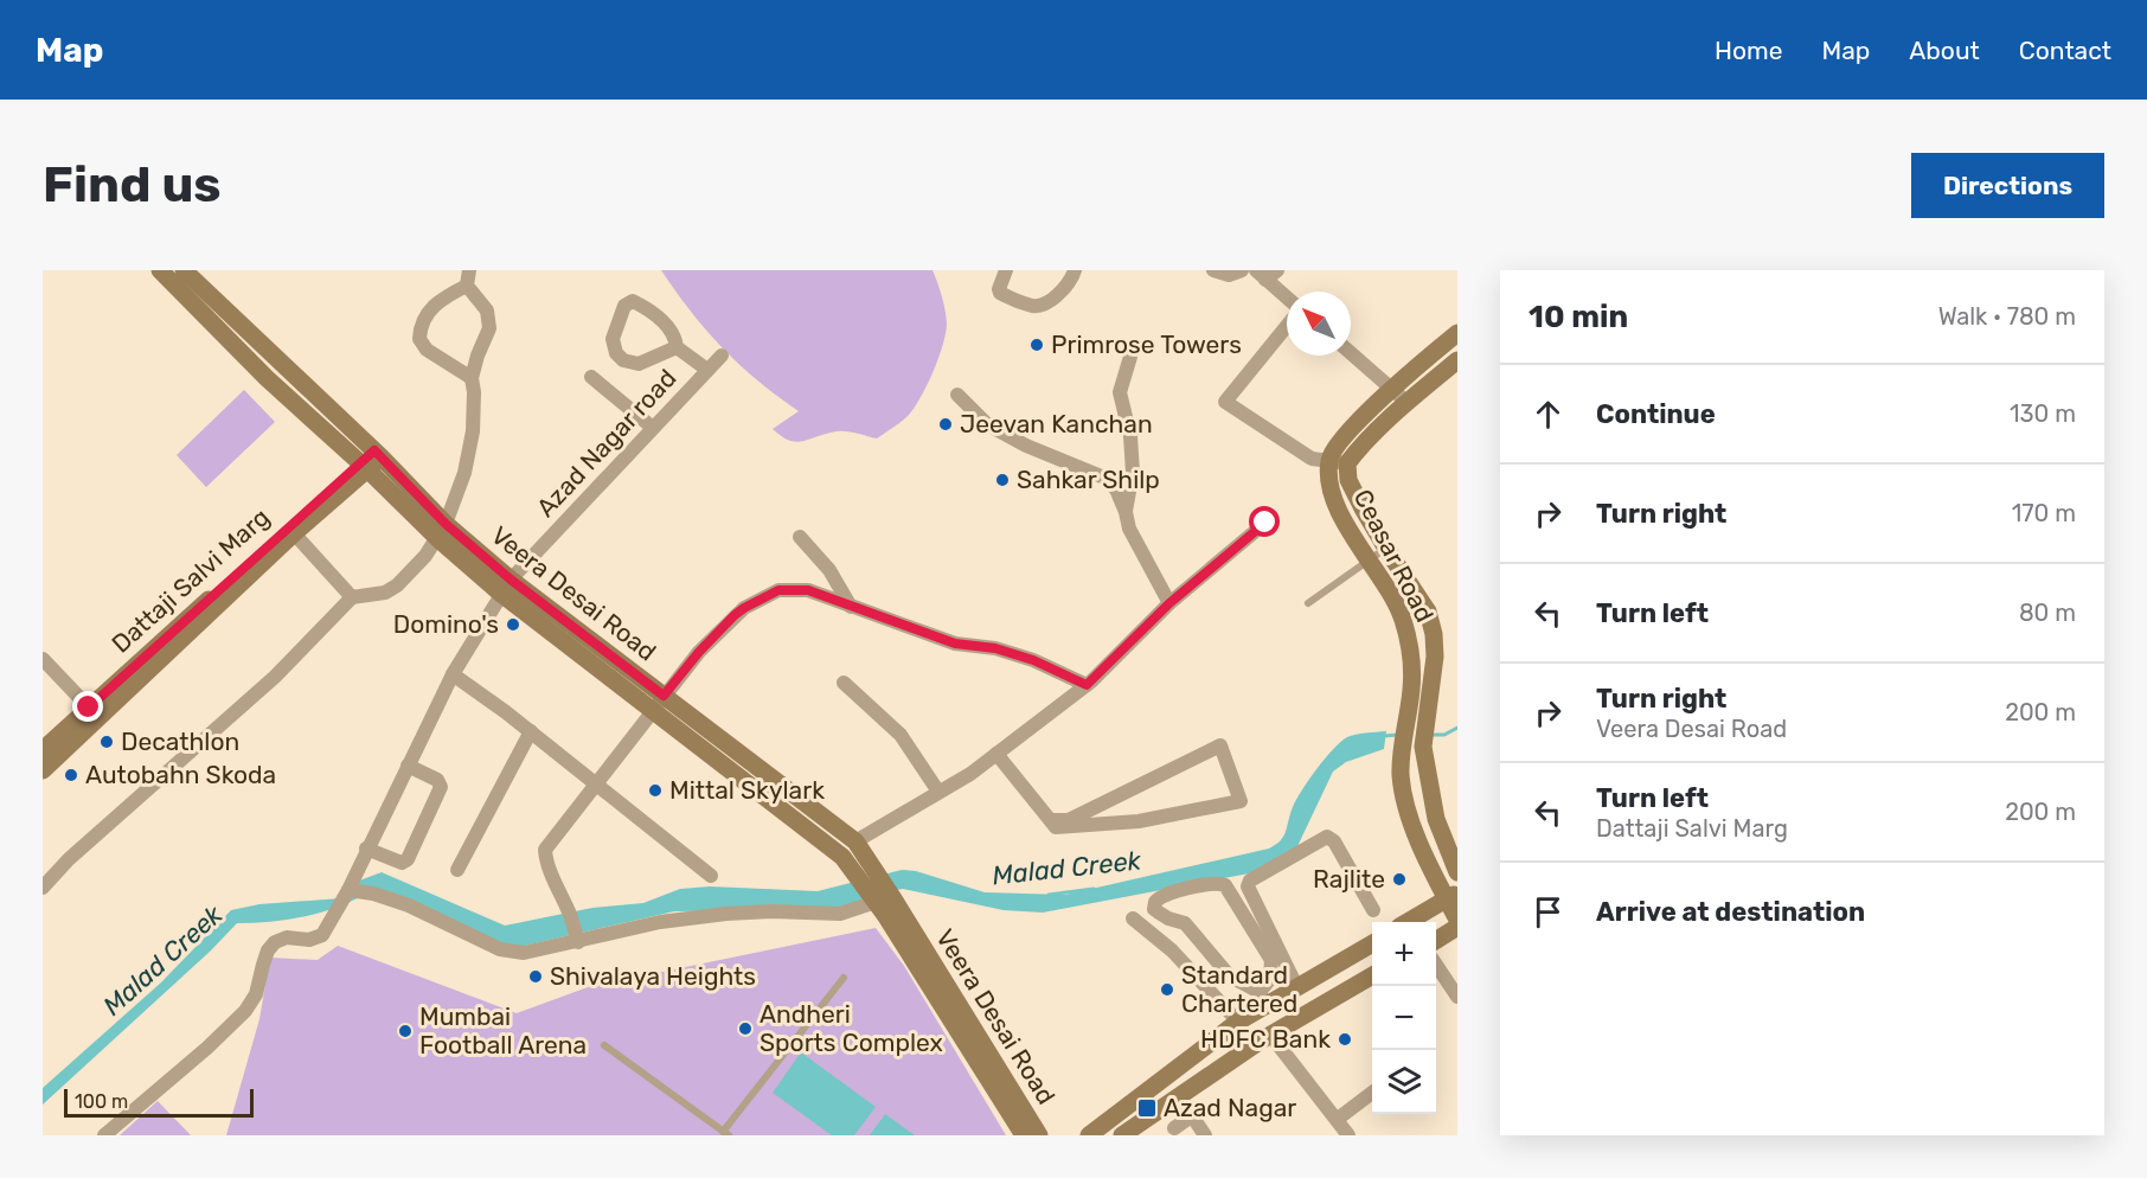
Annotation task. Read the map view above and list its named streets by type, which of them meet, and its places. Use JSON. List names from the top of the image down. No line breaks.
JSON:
{"streets":{"street":["Azad Nagar road","Ceasar Road","Dattaji Salvi Marg","Veera Desai Road"]},"crossings":[["Azad Nagar road","Veera Desai Road"],["Dattaji Salvi Marg","Veera Desai Road"]],"water":["Malad Creek"],"places":{"other":["Primrose Towers","Jeevan Kanchan","Sahkar Shilp","Domino's","Decathlon","Autobahn Skoda","Mittal Skylark","Rajlite","Shivalaya Heights","Standard Chartered","Andheri Sports Complex","Mumbai Football Arena","HDFC Bank"],"transit":["Azad Nagar"]},"scale_bar":"100 m","north":"top left","page":{"header":"Map","nav":["Home","Map","About","Contact"],"buttons":"Directions","title":"Find us","heading":["10 min","Walk · 780 m"],"list":[["Continue","130 m"],["Turn right","170 m"],["Turn left","80 m"],["Turn right","Veera Desai Road","200 m"],["Turn left","Dattaji Salvi Marg","200 m"],"Arrive at destination"],"map_buttons":["+","−"],"scale":"100 m"}}
